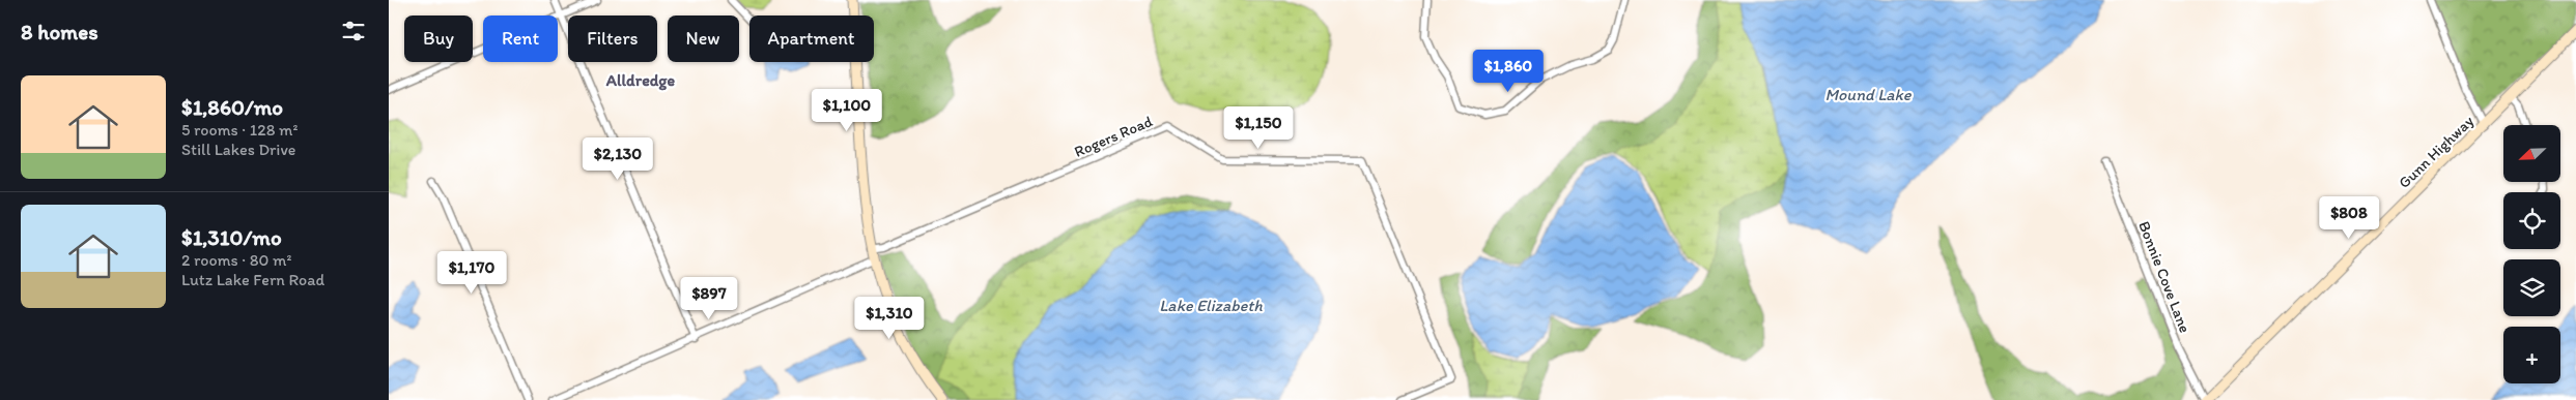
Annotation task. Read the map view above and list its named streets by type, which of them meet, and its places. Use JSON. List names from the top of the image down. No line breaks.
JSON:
{"streets":{"main road":["Gunn Highway"],"street":["Rogers Road","Bonnie Cove Lane"]},"crossings":[["Gunn Highway","Bonnie Cove Lane"]],"districts":["Alldredge"],"water":["Mound Lake","Lake Elizabeth"],"north":"bottom left","page":{"heading":"8 homes","chip":["Buy","Rent","Filters","New","Apartment"],"price":["$1,860","$1,100","$1,150","$2,130","$808","$1,170","$897","$1,310"],"list":[{"name":"$1,860/mo","note":"5 rooms · 128 m² · Still Lakes Drive"},{"name":"$1,310/mo","note":"2 rooms · 80 m² · Lutz Lake Fern Road"}],"map_buttons":"+"}}
